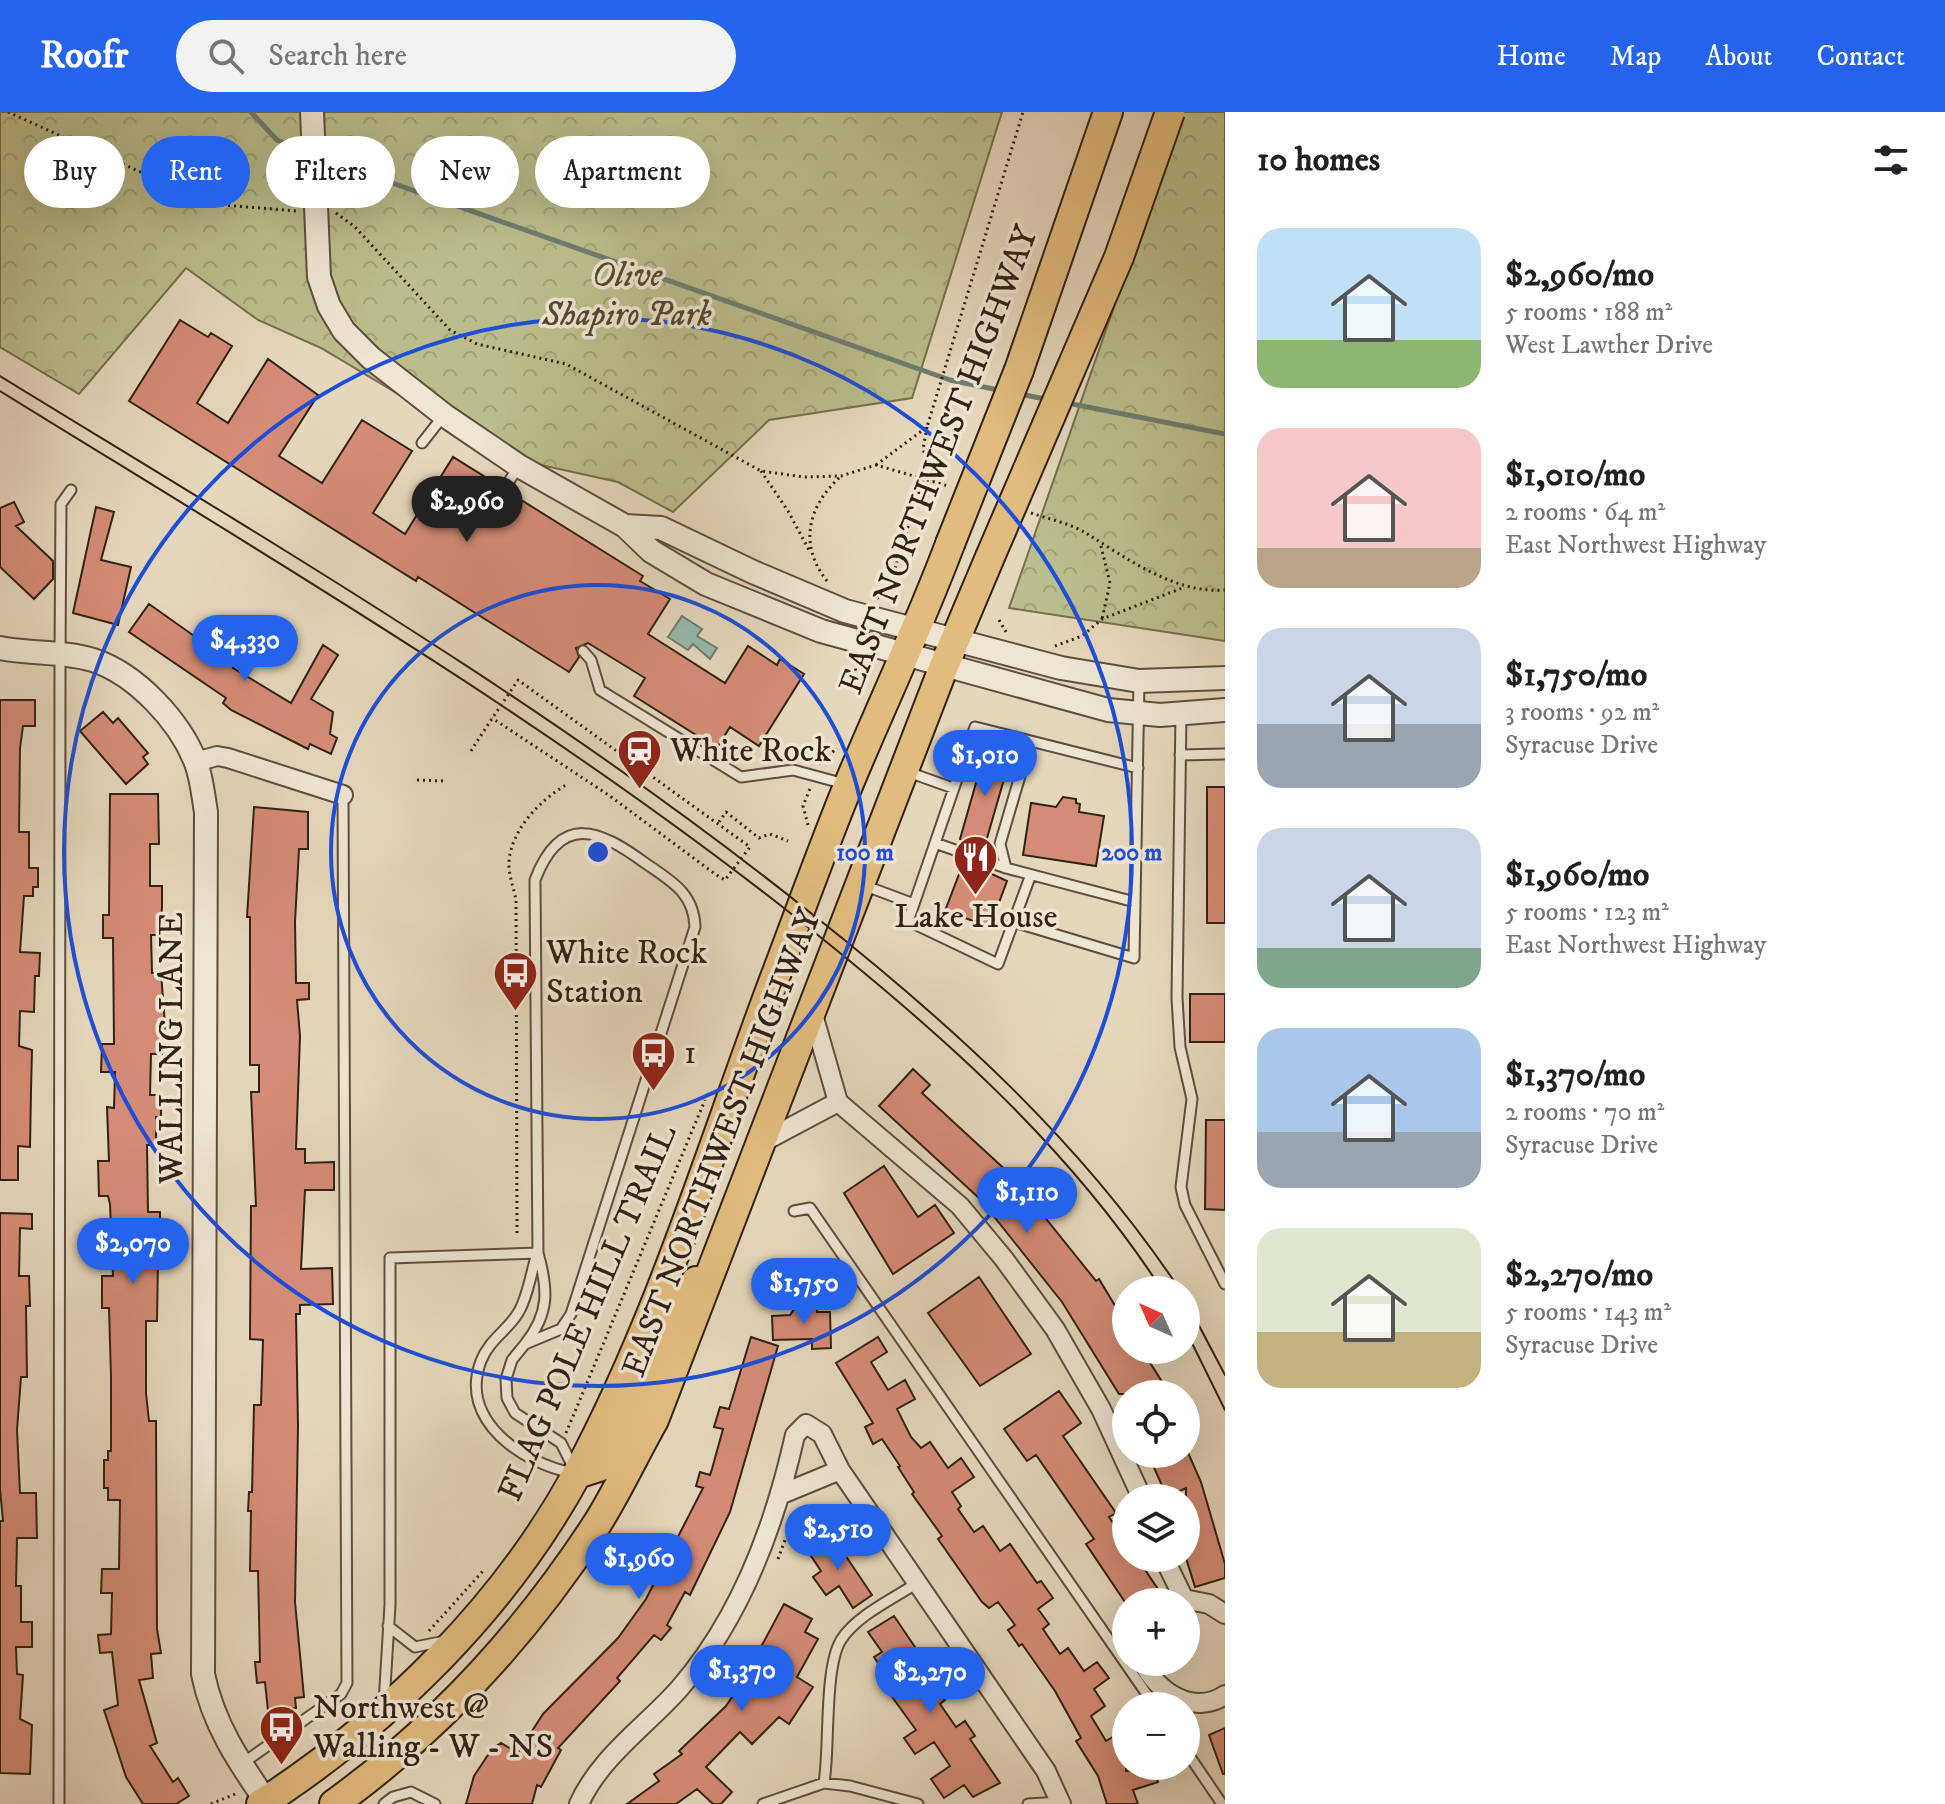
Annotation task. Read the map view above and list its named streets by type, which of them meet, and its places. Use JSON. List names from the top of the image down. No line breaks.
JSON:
{"streets":{"main road":["EAST NORTHWEST HIGHWAY"],"street":["WALLING LANE"],"path":["FLAG POLE HILL TRAIL"]},"crossings":[["EAST NORTHWEST HIGHWAY","WALLING LANE"]],"parks":["Olive Shapiro Park"],"places":{"station":["White Rock"],"restaurant":["Lake House"],"bus stop":["White Rock Station","1","Northwest @ Walling - W - NS"]},"north":"top left","page":{"header":"Roofr","search":"Search here","nav":["Home","Map","About","Contact"],"heading":"10 homes","chip":["Buy","Rent","Filters","New","Apartment"],"list":[{"name":"$2,960/mo","note":"5 rooms · 188 m² · West Lawther Drive"},{"name":"$1,010/mo","note":"2 rooms · 64 m² · East Northwest Highway"},{"name":"$1,750/mo","note":"3 rooms · 92 m² · Syracuse Drive"},{"name":"$1,960/mo","note":"5 rooms · 123 m² · East Northwest Highway"},{"name":"$1,370/mo","note":"2 rooms · 70 m² · Syracuse Drive"},{"name":"$2,270/mo","note":"5 rooms · 143 m² · Syracuse Drive"}],"price":["$2,960","$4,330","$1,010","$1,110","$2,070","$1,750","$2,510","$1,960","$1,370","$2,270"],"map_buttons":["+","−"]},"rings":["100 m","200 m"]}
